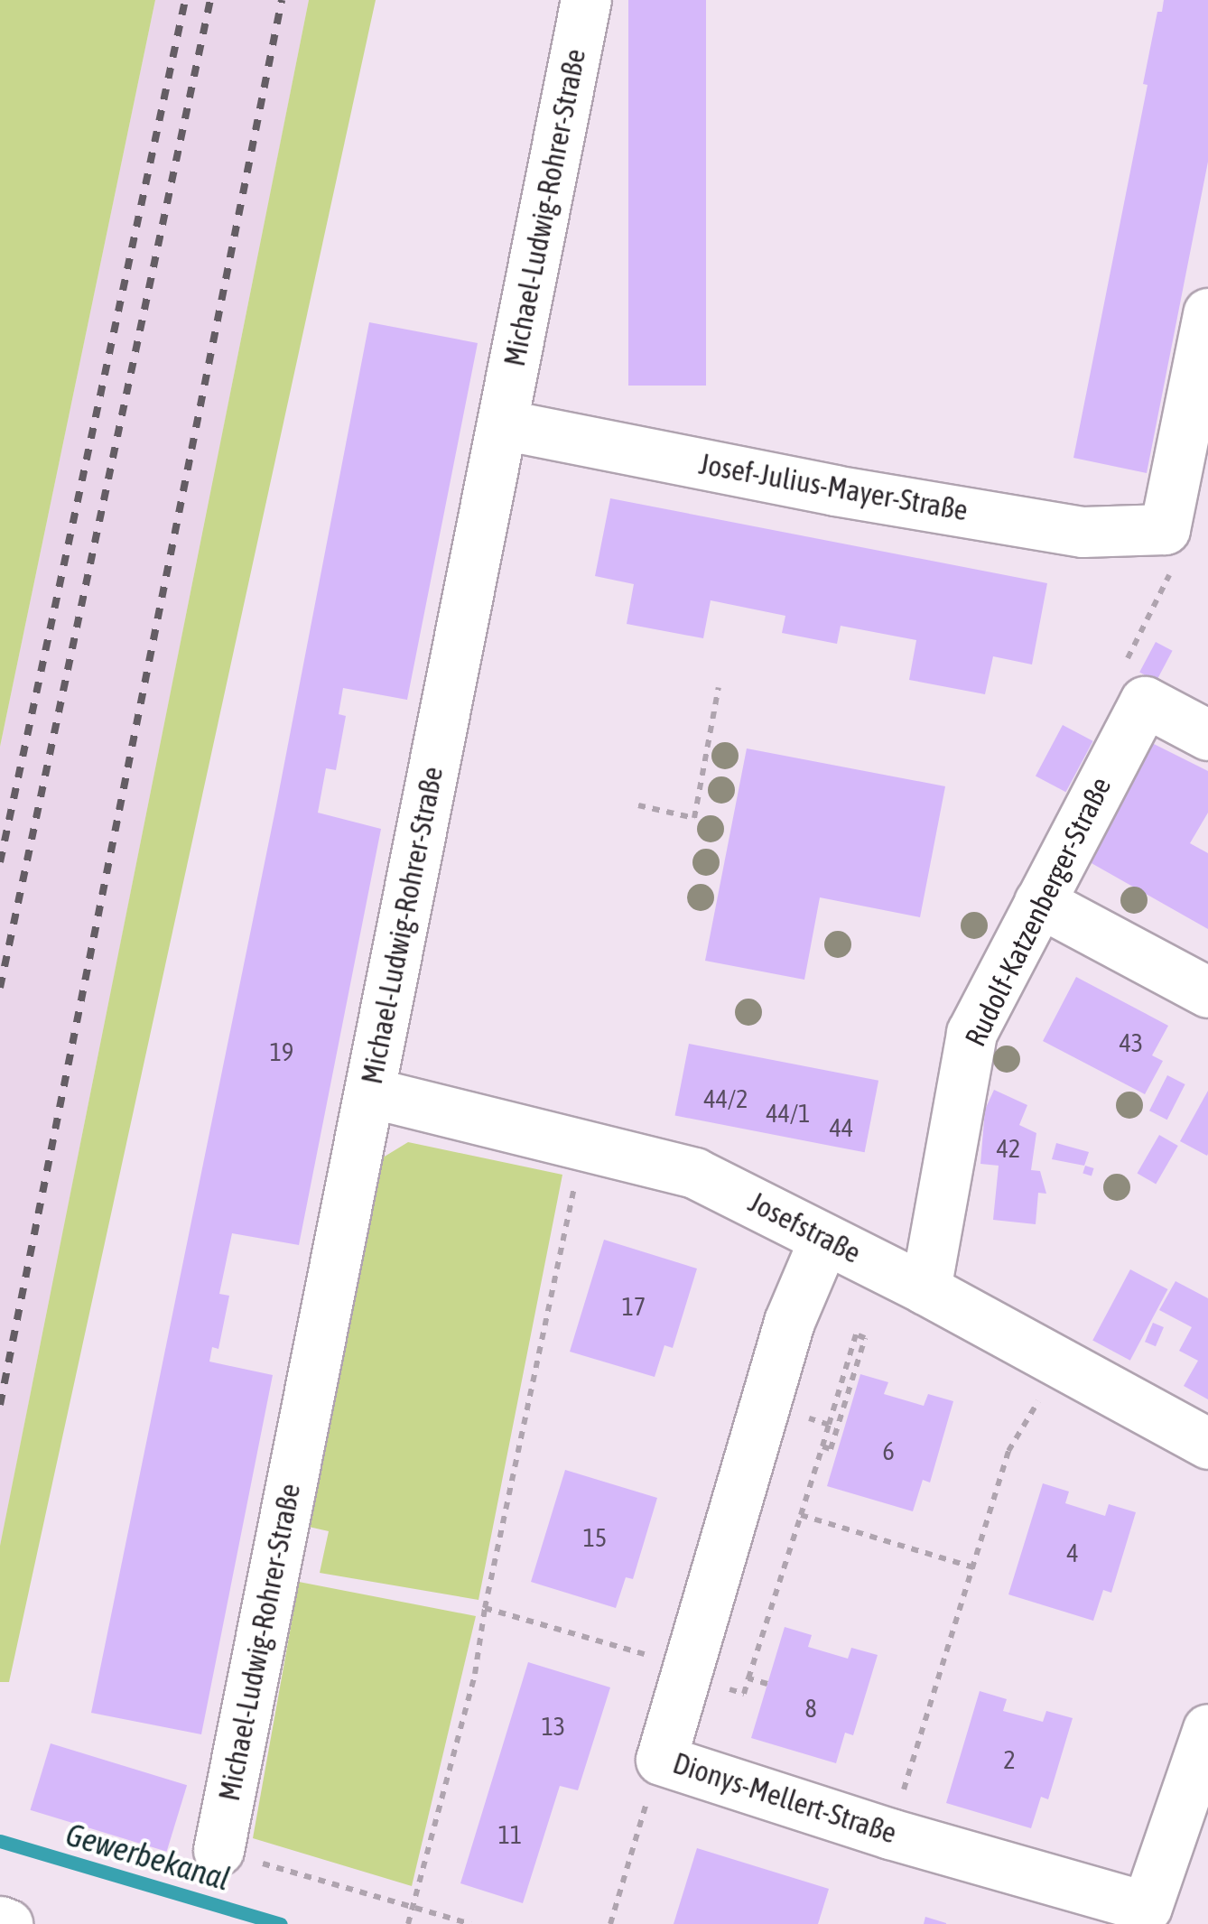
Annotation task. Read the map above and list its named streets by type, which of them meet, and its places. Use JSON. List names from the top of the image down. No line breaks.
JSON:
{"streets":{"street":["Michael-Ludwig-Rohrer-Straße","Josef-Julius-Mayer-Straße","Rudolf-Katzenberger-Straße","Josefstraße","Dionys-Mellert-Straße"]},"crossings":[["Michael-Ludwig-Rohrer-Straße","Josef-Julius-Mayer-Straße"],["Michael-Ludwig-Rohrer-Straße","Josefstraße"],["Rudolf-Katzenberger-Straße","Josefstraße"],["Josefstraße","Dionys-Mellert-Straße"]],"water":["Gewerbekanal"],"house_numbers":["43","19","44/2","44/1","44","42","17","6","15","4","8","13","2","11"]}
